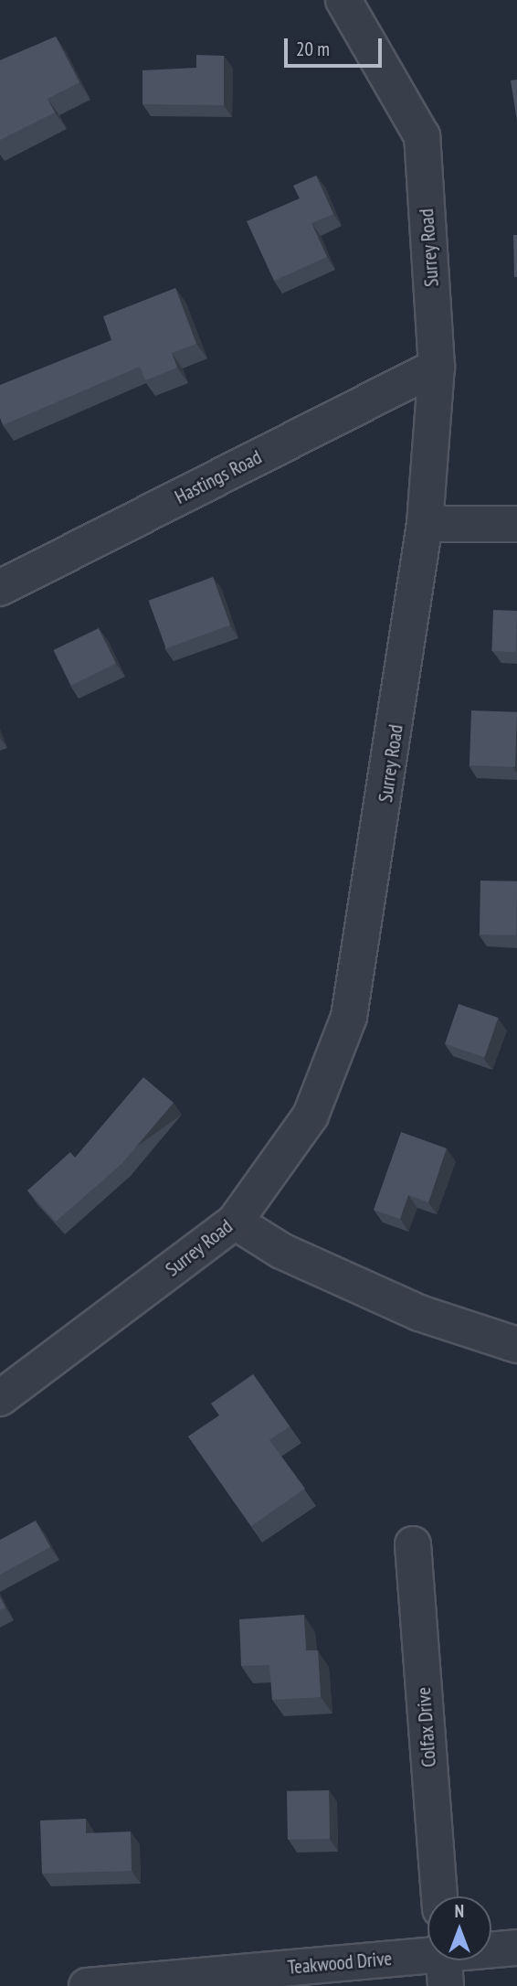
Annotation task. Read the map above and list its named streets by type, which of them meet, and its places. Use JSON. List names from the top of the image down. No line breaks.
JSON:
{"streets":{"street":["Surrey Road","Hastings Road","Colfax Drive","Teakwood Drive"]},"crossings":[["Surrey Road","Hastings Road"]],"scale_bar":"20 m","north":"top"}
